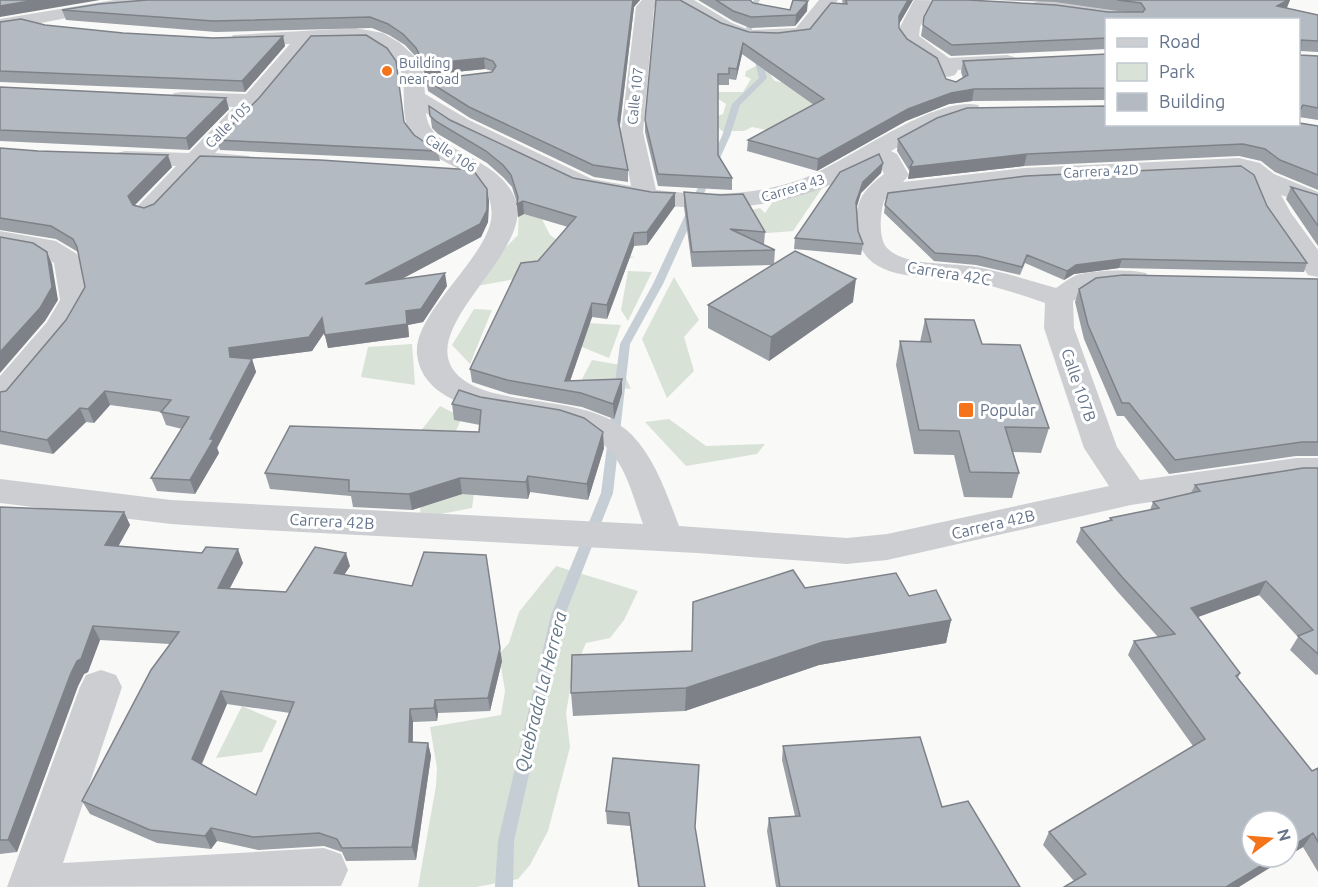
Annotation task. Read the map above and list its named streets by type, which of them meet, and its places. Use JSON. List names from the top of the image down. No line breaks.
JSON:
{"streets":{"street":["Calle 107","Calle 105","Calle 106","Carrera 42D","Carrera 43","Carrera 42C","Calle 107B","Carrera 42B"]},"crossings":[["Calle 107","Carrera 43"],["Calle 105","Calle 106"],["Calle 106","Carrera 43"],["Calle 106","Carrera 42B"],["Carrera 42D","Carrera 42C"],["Carrera 42C","Calle 107B"],["Calle 107B","Carrera 42B"]],"water":["Quebrada La Herrera"],"places":{"other":["Building near road"],"transit":["Popular"]},"legend":["Road","Park","Building"],"north":"right"}
